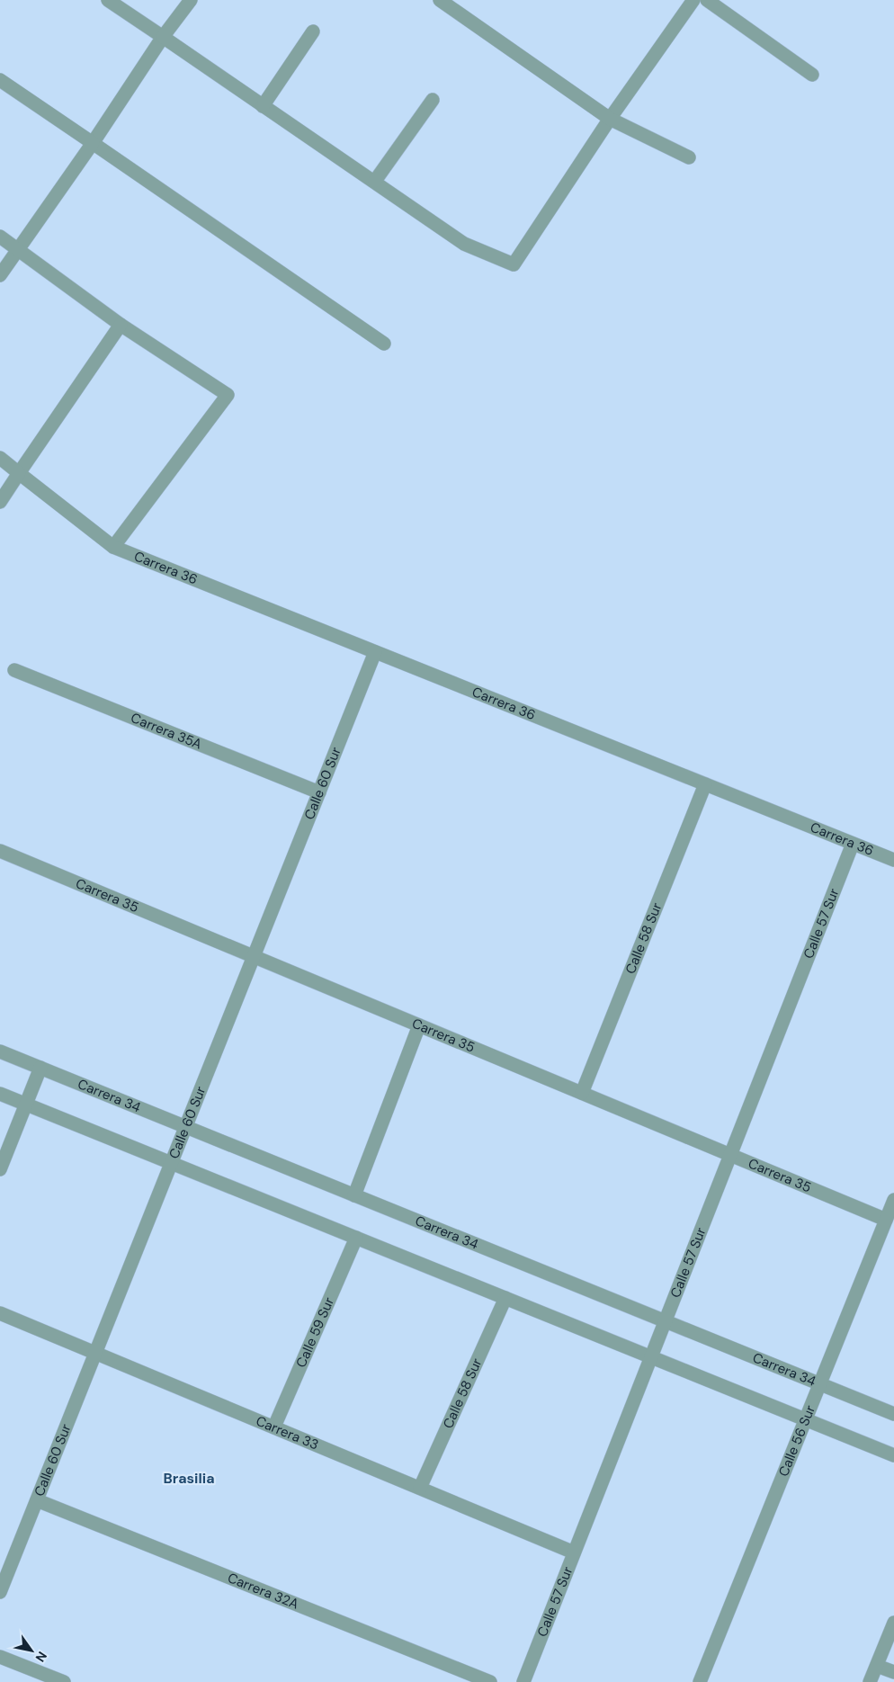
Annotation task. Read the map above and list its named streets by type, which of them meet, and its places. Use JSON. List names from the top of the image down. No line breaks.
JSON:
{"streets":{"street":["Carrera 36","Carrera 35A","Calle 60 Sur","Carrera 35","Calle 57 Sur","Calle 58 Sur","Carrera 34","Calle 59 Sur","Carrera 33","Calle 56 Sur","Carrera 32A"]},"crossings":[["Carrera 36","Calle 60 Sur"],["Carrera 36","Calle 57 Sur"],["Carrera 36","Calle 58 Sur"],["Carrera 35A","Calle 60 Sur"],["Calle 60 Sur","Carrera 35"],["Calle 60 Sur","Carrera 34"],["Calle 60 Sur","Carrera 33"],["Calle 60 Sur","Carrera 32A"],["Carrera 35","Calle 57 Sur"],["Carrera 35","Calle 58 Sur"],["Carrera 35","Calle 56 Sur"],["Calle 57 Sur","Carrera 34"],["Calle 57 Sur","Carrera 33"],["Calle 58 Sur","Carrera 33"],["Carrera 34","Calle 56 Sur"],["Calle 59 Sur","Carrera 33"]],"districts":["Brasilia"],"north":"bottom right"}
